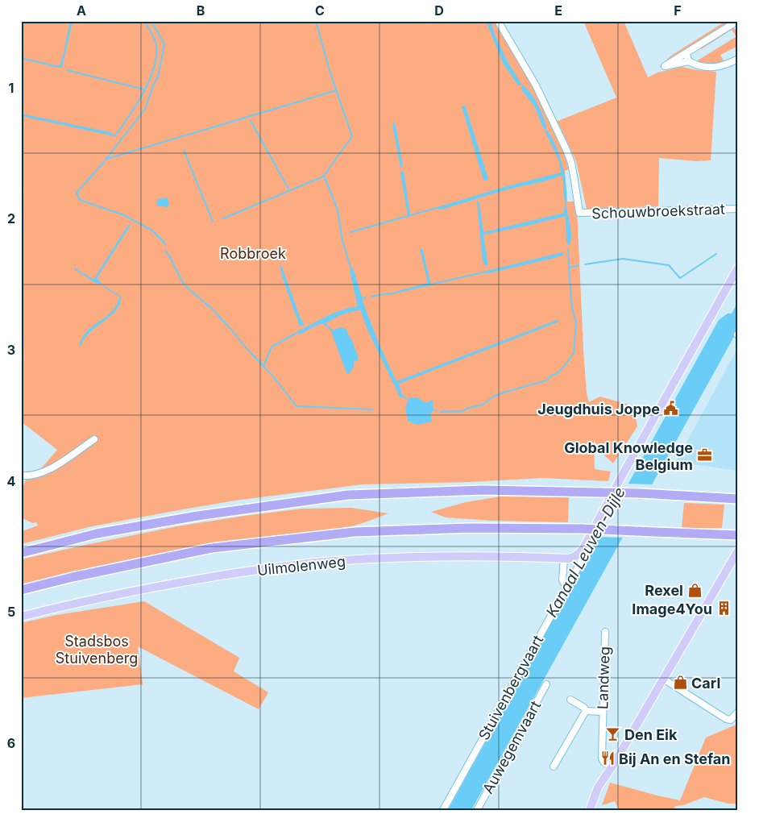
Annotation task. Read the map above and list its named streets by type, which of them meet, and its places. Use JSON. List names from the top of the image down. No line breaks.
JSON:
{"streets":{"main road":["Uilmolenweg","Stuivenbergvaart"],"street":["Schouwbroekstraat","Landweg","Auwegemvaart"]},"crossings":[["Uilmolenweg","Stuivenbergvaart"]],"water":["Kanaal Leuven-Dijle"],"parks":["Robbroek","Stadsbos Stuivenberg"],"places":{"public building":["Jeugdhuis Joppe"],"office":["Global Knowledge Belgium"],"shop":["Rexel","Carl"],"building":["Image4You"],"bar":["Den Eik"],"restaurant":["Bij An en Stefan"]},"grid":{"columns":["A","B","C","D","E","F"],"rows":["1","2","3","4","5","6"]}}
